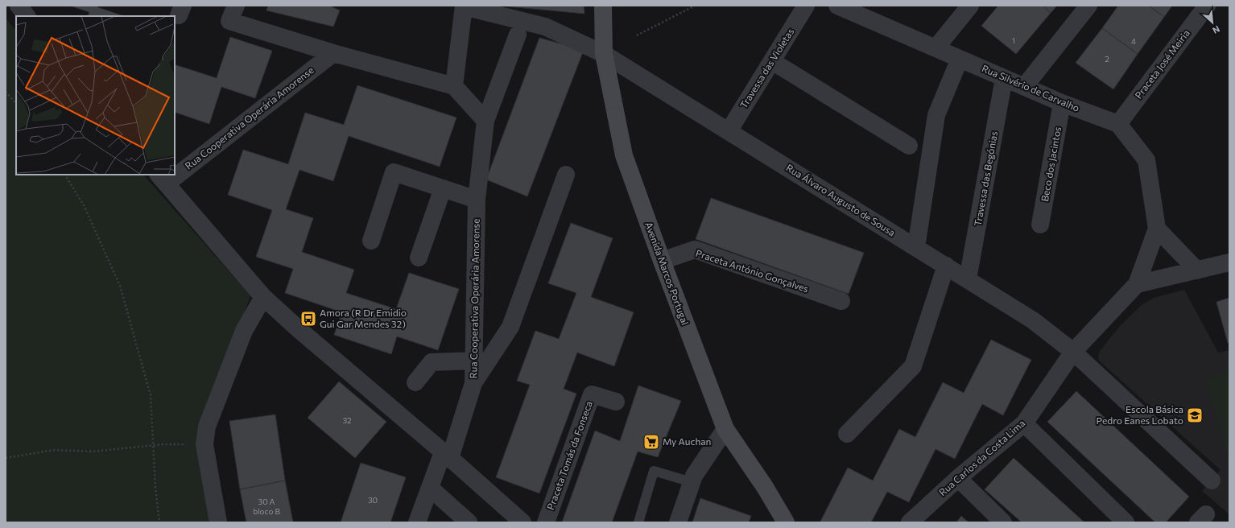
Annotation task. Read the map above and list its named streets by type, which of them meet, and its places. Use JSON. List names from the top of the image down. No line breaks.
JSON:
{"streets":{"main road":["Avenida Marcos Portugal"],"street":["Praceta José Meiria","Travessa das Violetas","Rua Silvério de Carvalho","Rua Cooperativa Operária Amorense","Beco dos Jacintos","Travessa das Begónias","Rua Álvaro Augusto de Sousa","Praceta António Gonçalves","Praceta Tomás da Fonseca","Rua Carlos da Costa Lima"]},"crossings":[["Praceta José Meiria","Rua Silvério de Carvalho"],["Travessa das Violetas","Rua Álvaro Augusto de Sousa"],["Rua Silvério de Carvalho","Beco dos Jacintos"],["Rua Silvério de Carvalho","Travessa das Begónias"],["Travessa das Begónias","Rua Álvaro Augusto de Sousa"],["Rua Álvaro Augusto de Sousa","Avenida Marcos Portugal"],["Rua Álvaro Augusto de Sousa","Rua Carlos da Costa Lima"],["Praceta António Gonçalves","Avenida Marcos Portugal"]],"places":{"bus stop":["Amora (R Dr Emidio Gui Gar Mendes 32)"],"school or university":["Escola Básica Pedro Eanes Lobato"],"supermarket":["My Auchan"]},"house_numbers":["1","4","2","32","30","30 A bloco B"],"north":"bottom right"}
